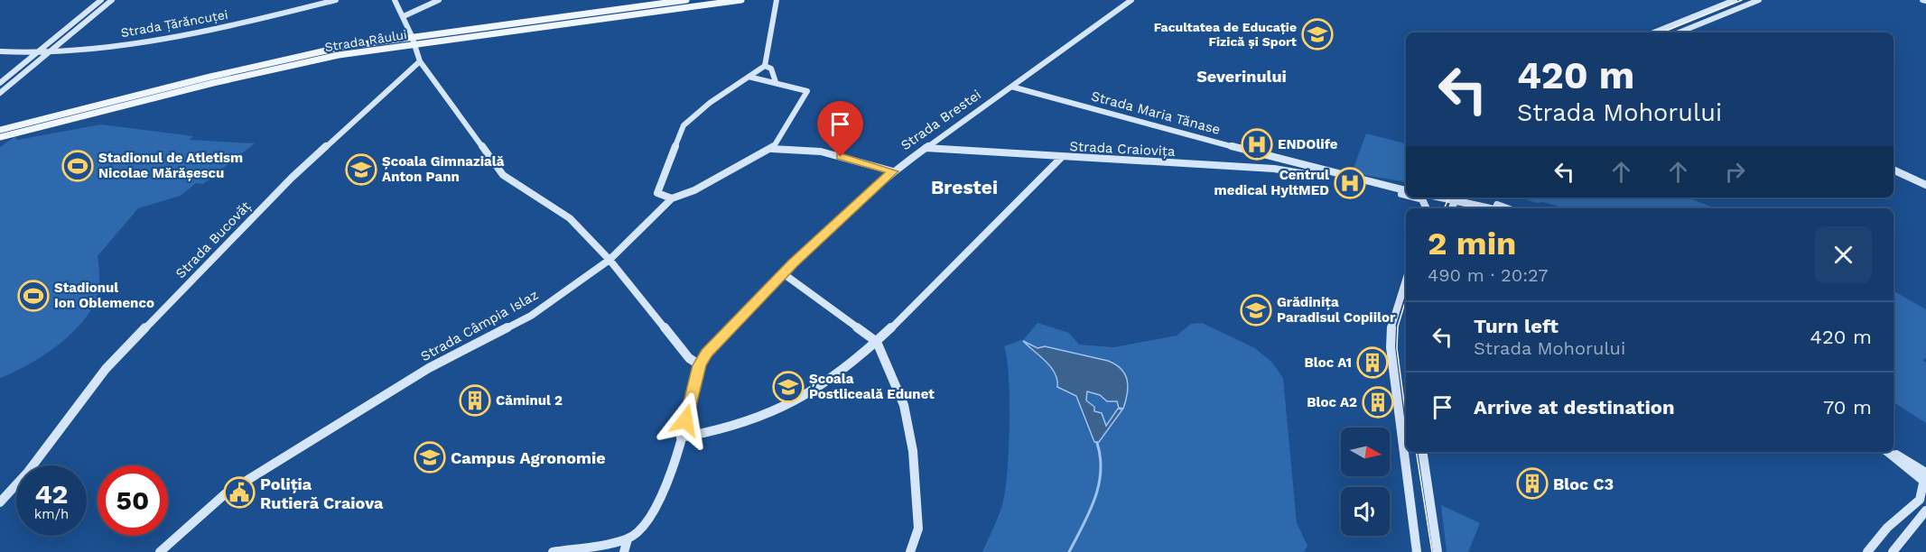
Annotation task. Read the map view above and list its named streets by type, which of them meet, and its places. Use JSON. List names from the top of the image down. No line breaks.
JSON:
{"streets":{"main road":["Strada Râului"],"street":["Strada Țărăncuței","Strada Maria Tănase","Strada Brestei","Strada Craiovița","Strada Bucovăț","Strada Câmpia Islaz"]},"crossings":[["Strada Maria Tănase","Strada Brestei"],["Strada Maria Tănase","Strada Craiovița"],["Strada Brestei","Strada Craiovița"]],"districts":["Severinului","Brestei"],"places":{"school or university":["Facultatea de Educație Fizică și Sport","Școala Gimnazială Anton Pann","Grădinița Paradisul Copiilor","Școala Postliceală Edunet","Campus Agronomie"],"hospital":["ENDOlife","Centrul medical HyltMED"],"sports":["Stadionul de Atletism Nicolae Mărășescu","Stadionul Ion Oblemenco"],"building":["Bloc A1","Căminul 2","Bloc A2","Bloc C3"],"public building":["Poliția Rutieră Craiova"]},"north":"right","page":{"turn":["420 m","Strada Mohorului"],"heading":["2 min","490 m · 20:27"],"list":[{"name":"Turn left","note":"Strada Mohorului","value":"420 m"},{"name":"Arrive at destination","value":"70 m"}],"speed":"42 km/h","limit":"50"}}
